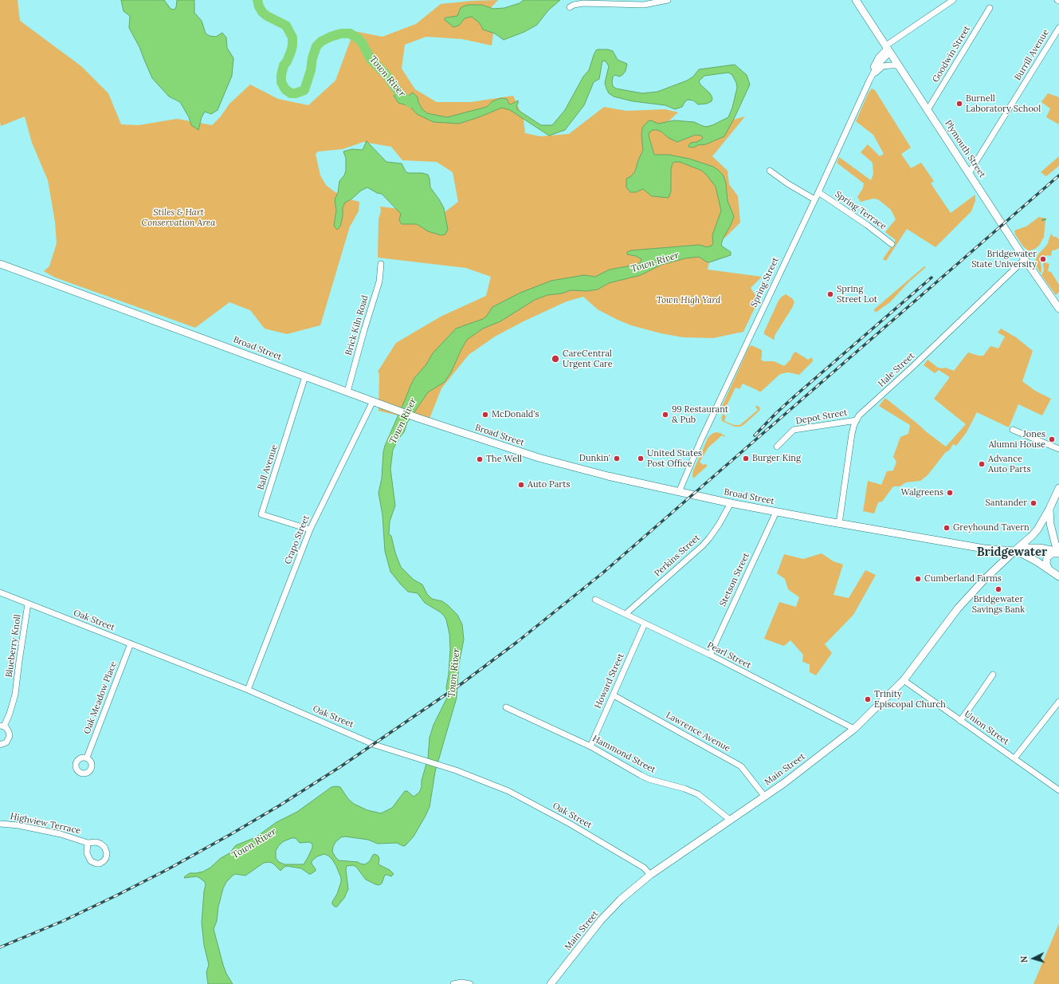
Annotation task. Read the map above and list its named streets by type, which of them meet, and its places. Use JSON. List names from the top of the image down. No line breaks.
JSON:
{"streets":{"main road":["Plymouth Street","Broad Street","Main Street"],"street":["Goodwin Street","Burrill Avenue","Spring Terrace","Spring Street","Brick Kiln Road","Hale Street","Depot Street","Ball Avenue","Crapo Street","Perkins Street","Stetson Street","Oak Street","Blueberry Knoll","Pearl Street","Howard Street","Oak Meadow Place","Union Street","Lawrence Avenue","Hammond Street","Highview Terrace"]},"crossings":[["Goodwin Street","Plymouth Street"],["Burrill Avenue","Plymouth Street"],["Plymouth Street","Spring Street"],["Plymouth Street","Hale Street"],["Spring Terrace","Spring Street"],["Spring Street","Broad Street"],["Brick Kiln Road","Broad Street"],["Broad Street","Hale Street"],["Broad Street","Ball Avenue"],["Broad Street","Crapo Street"],["Broad Street","Perkins Street"],["Broad Street","Stetson Street"],["Broad Street","Main Street"],["Hale Street","Depot Street"],["Ball Avenue","Crapo Street"],["Crapo Street","Oak Street"],["Perkins Street","Pearl Street"],["Stetson Street","Pearl Street"],["Oak Street","Blueberry Knoll"],["Oak Street","Oak Meadow Place"],["Oak Street","Main Street"],["Pearl Street","Howard Street"],["Pearl Street","Main Street"],["Howard Street","Lawrence Avenue"],["Howard Street","Hammond Street"],["Union Street","Main Street"],["Lawrence Avenue","Main Street"],["Hammond Street","Main Street"]],"districts":["Bridgewater"],"water":["Town River"],"parks":["Stiles & Hart Conservation Area","Town High Yard"],"places":["Burnell Laboratory School","Bridgewater State University","Spring Street Lot","CareCentral Urgent Care","McDonald's","99 Restaurant & Pub","Jones Alumni House","Dunkin'","United States Post Office","Burger King","The Well","Advance Auto Parts","Auto Parts","Walgreens","Santander","Greyhound Tavern","Cumberland Farms","Bridgewater Savings Bank","Trinity Episcopal Church"],"north":"left"}
